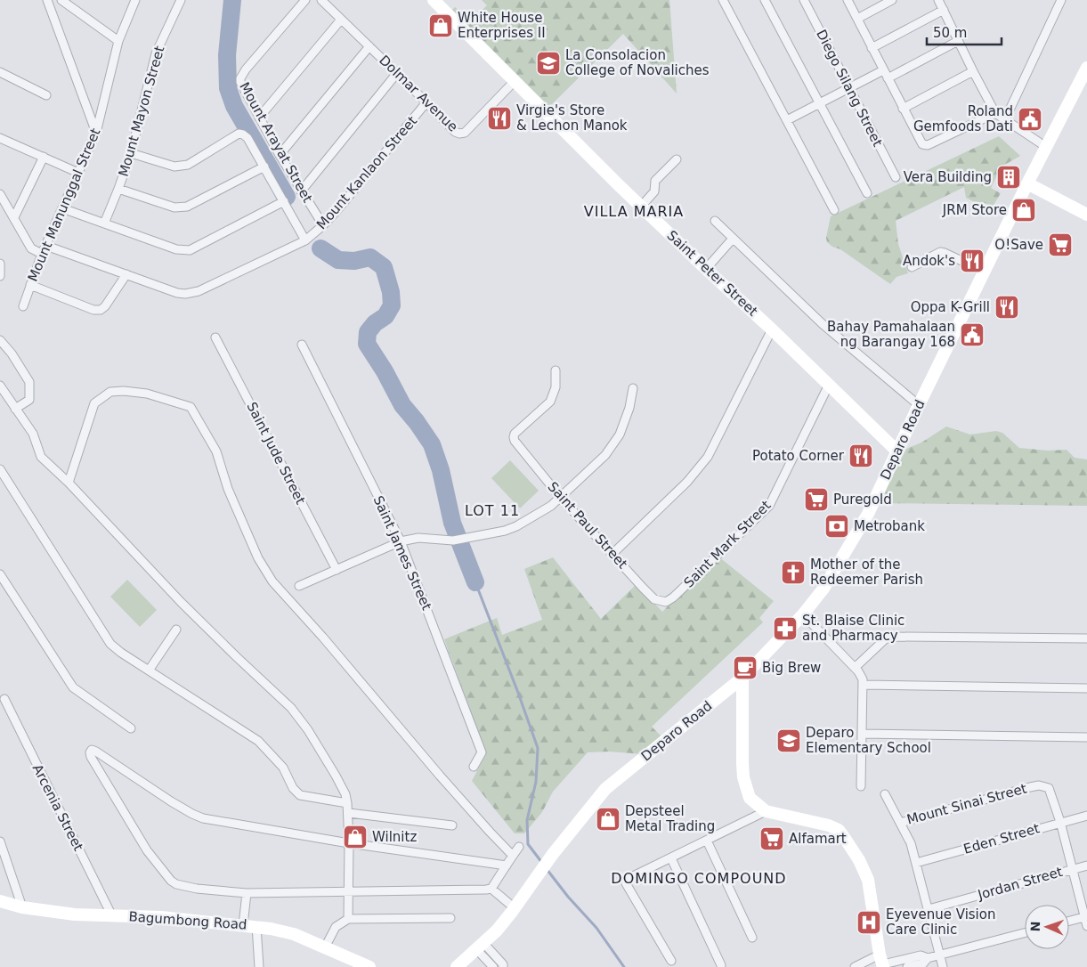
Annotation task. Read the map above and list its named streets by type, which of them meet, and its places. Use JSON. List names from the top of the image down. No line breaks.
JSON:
{"streets":{"main road":["Saint Peter Street","Deparo Road","Bagumbong Road"],"street":["Diego Silang Street","Dolmar Avenue","Mount Mayon Street","Mount Arayat Street","Mount Kanlaon Street","Mount Manunggal Street","Saint Jude Street","Saint Paul Street","Saint Mark Street","Saint James Street","Mount Sinai Street","Arcenia Street","Eden Street","Jordan Street"]},"crossings":[["Dolmar Avenue","Mount Kanlaon Street"],["Dolmar Avenue","Saint Peter Street"],["Mount Arayat Street","Mount Kanlaon Street"],["Mount Kanlaon Street","Mount Manunggal Street"],["Saint Peter Street","Deparo Road"],["Saint Peter Street","Saint Mark Street"],["Saint Paul Street","Saint Mark Street"],["Mount Sinai Street","Eden Street"],["Mount Sinai Street","Jordan Street"],["Arcenia Street","Bagumbong Road"]],"districts":["VILLA MARIA","LOT 11","DOMINGO COMPOUND"],"places":{"shop":["White House Enterprises II","JRM Store","Depsteel Metal Trading","Wilnitz"],"school or university":["La Consolacion College of Novaliches","Deparo Elementary School"],"restaurant":["Virgie's Store & Lechon Manok","Andok's","Oppa K-Grill","Potato Corner"],"public building":["Roland Gemfoods Dati","Bahay Pamahalaan ng Barangay 168"],"building":["Vera Building"],"supermarket":["O!Save","Puregold","Alfamart"],"bank":["Metrobank"],"church":["Mother of the Redeemer Parish"],"pharmacy":["St. Blaise Clinic and Pharmacy"],"cafe":["Big Brew"],"hospital":["Eyevenue Vision Care Clinic"]},"scale_bar":"50 m","north":"left"}
